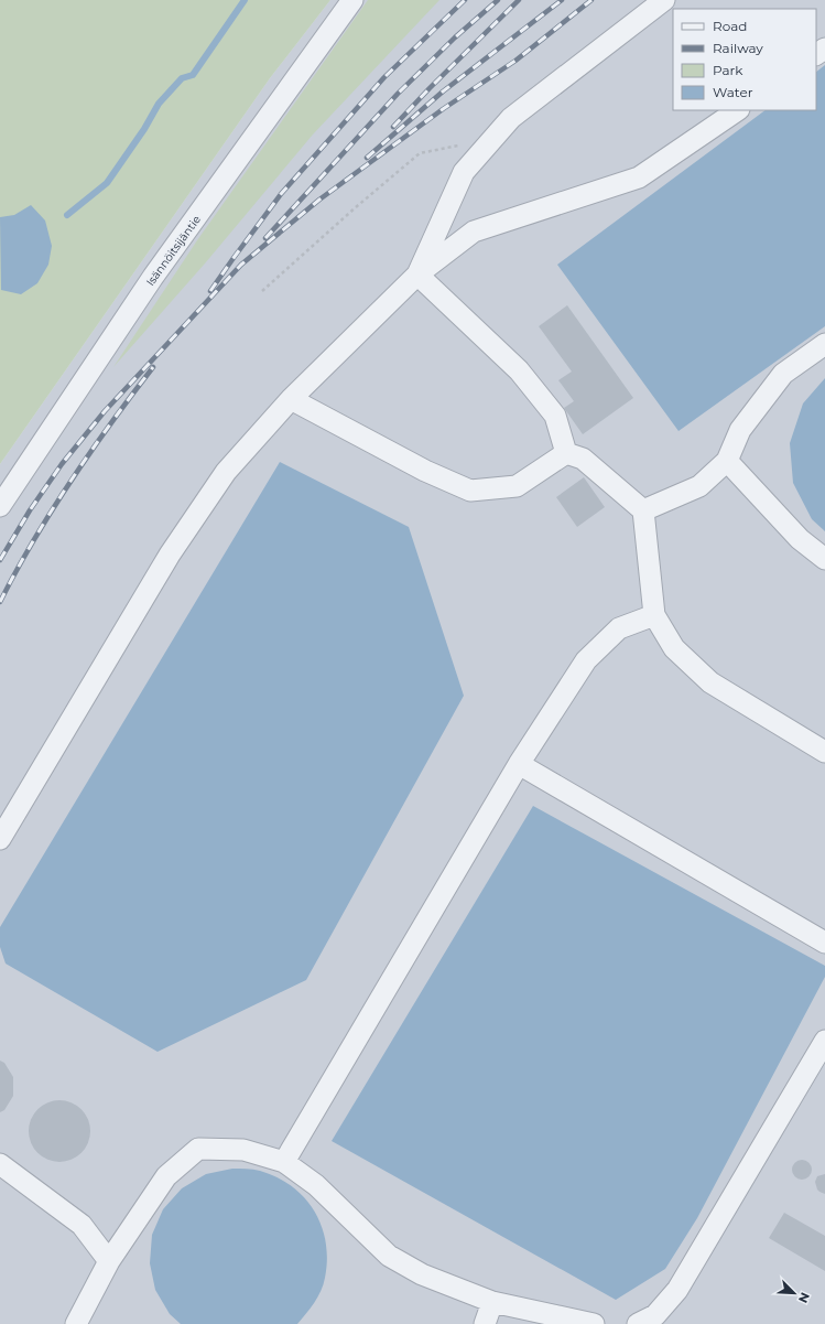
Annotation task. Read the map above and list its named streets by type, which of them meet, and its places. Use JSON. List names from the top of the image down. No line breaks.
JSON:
{"streets":{"street":["Isännöitsijäntie"]},"legend":["Road","Railway","Park","Water"],"north":"bottom right"}
